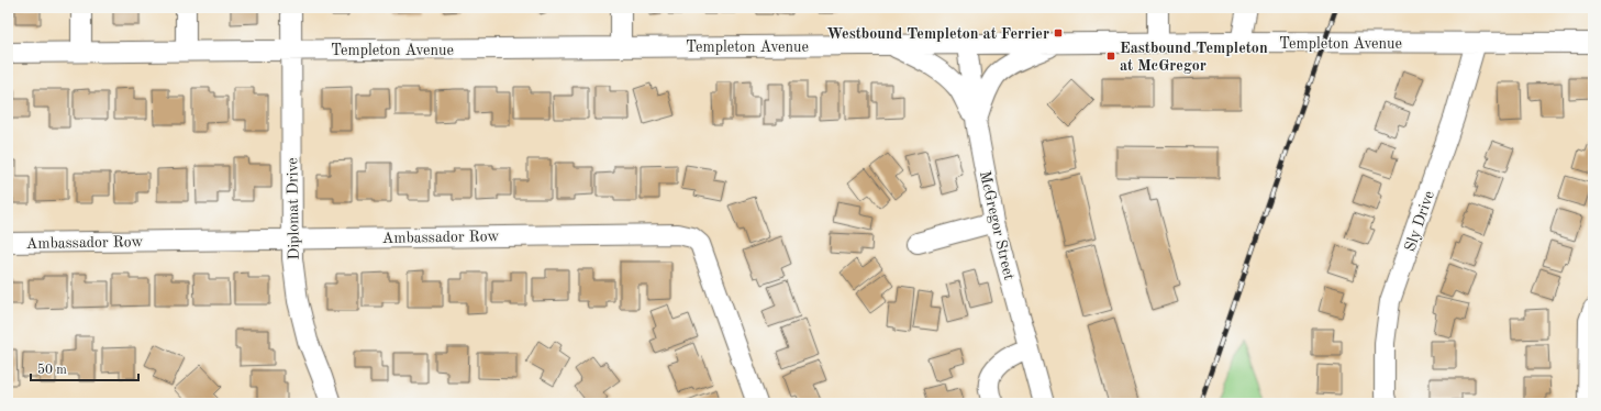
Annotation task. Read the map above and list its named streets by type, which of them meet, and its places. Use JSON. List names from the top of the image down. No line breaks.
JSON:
{"streets":{"street":["Templeton Avenue","Diplomat Drive","Sly Drive","McGregor Street","Ambassador Row"]},"crossings":[["Templeton Avenue","Diplomat Drive"],["Templeton Avenue","Sly Drive"],["Templeton Avenue","McGregor Street"],["Diplomat Drive","Ambassador Row"]],"places":{"transit":["Westbound Templeton at Ferrier","Eastbound Templeton at McGregor"]},"scale_bar":"50 m"}
